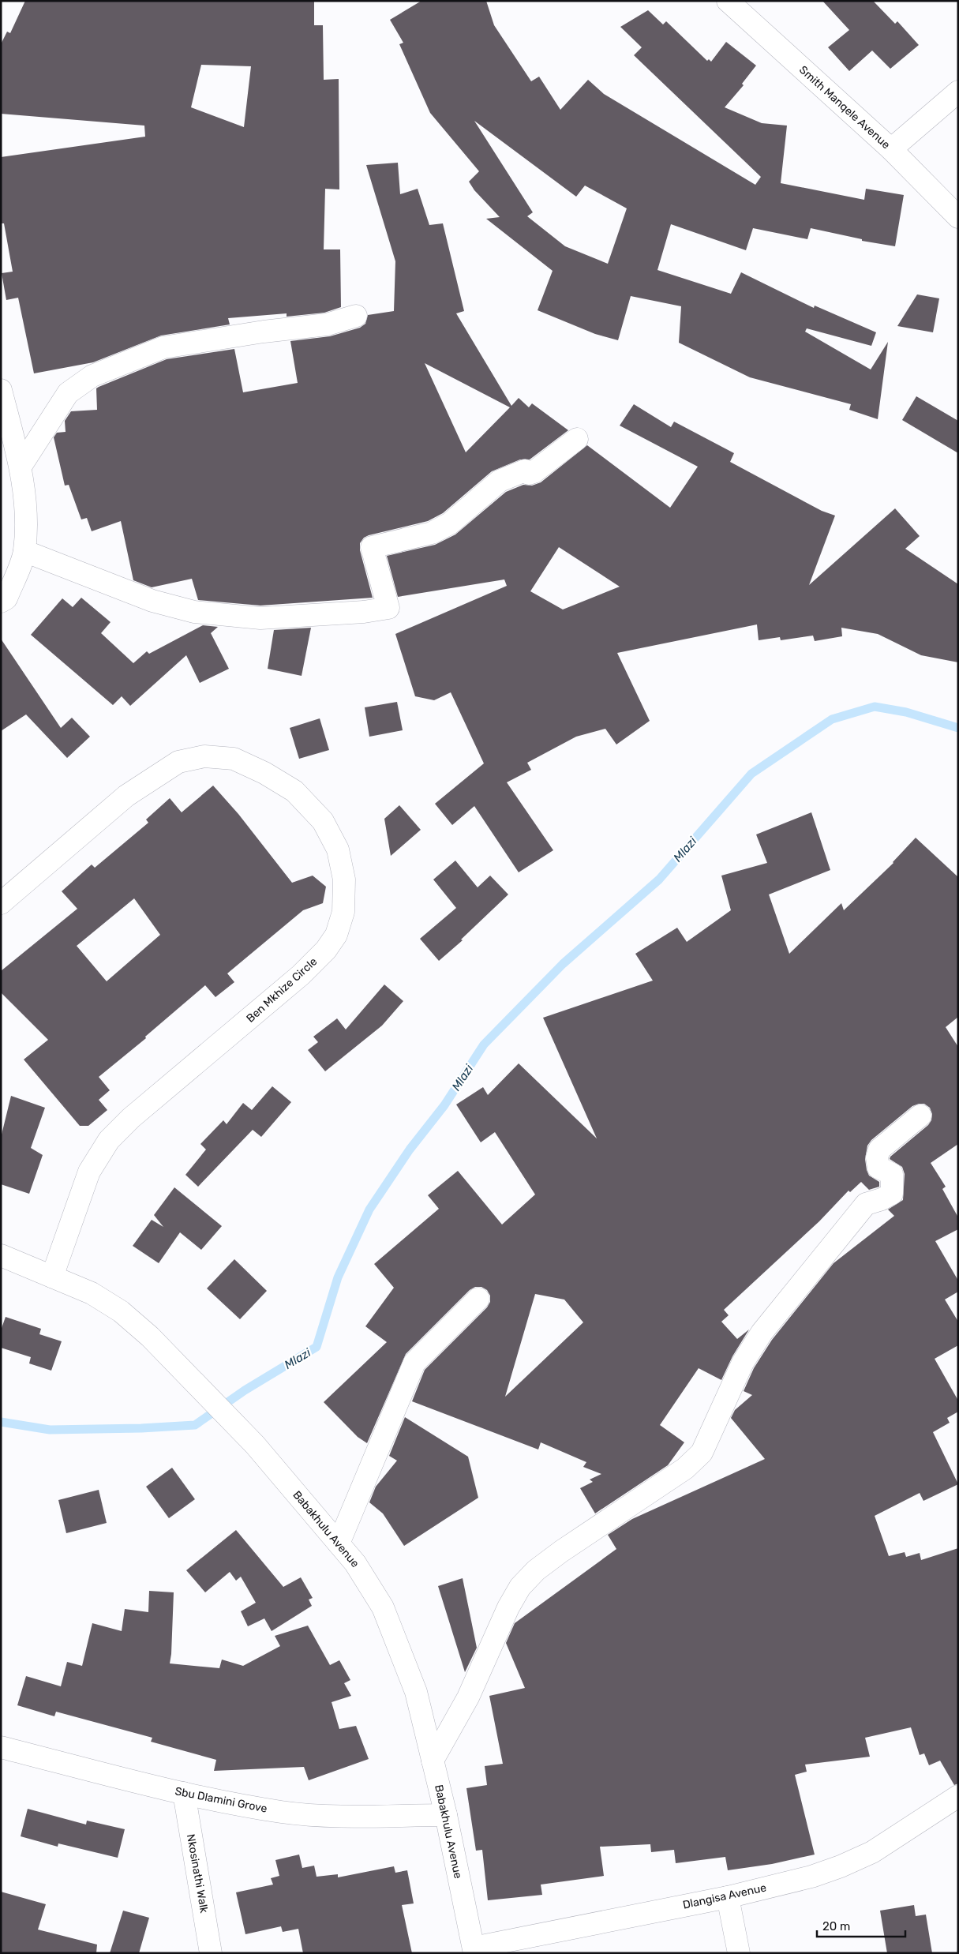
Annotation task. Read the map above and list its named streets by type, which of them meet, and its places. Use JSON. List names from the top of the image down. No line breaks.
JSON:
{"streets":{"street":["Smith Manqele Avenue","Ben Mkhize Circle","Babakhulu Avenue","Sbu Dlamini Grove","Nkosinathi Walk","Dlangisa Avenue"]},"crossings":[["Ben Mkhize Circle","Babakhulu Avenue"],["Babakhulu Avenue","Sbu Dlamini Grove"],["Babakhulu Avenue","Dlangisa Avenue"],["Sbu Dlamini Grove","Nkosinathi Walk"]],"water":["Mlazi"],"scale_bar":"20 m"}
